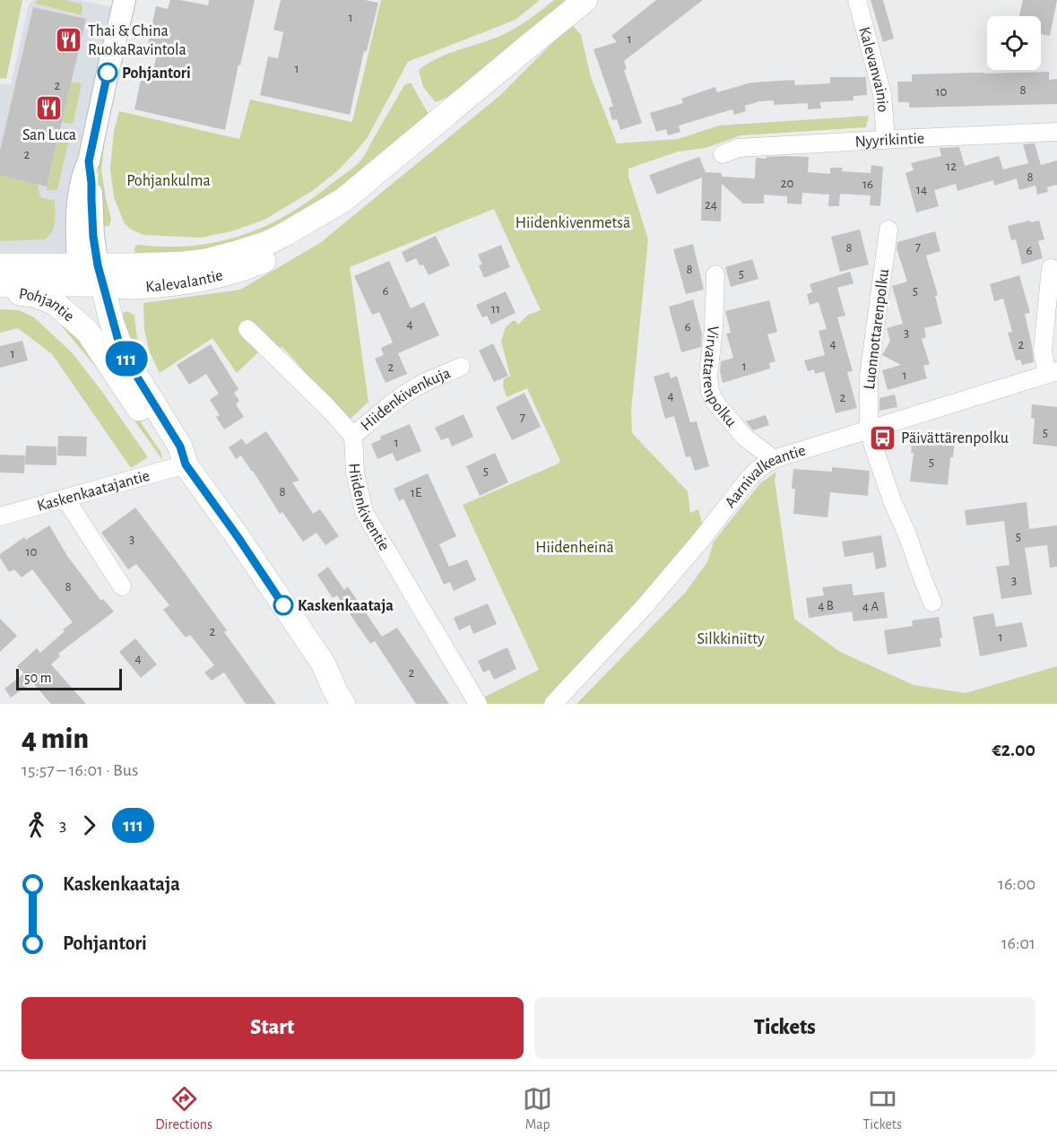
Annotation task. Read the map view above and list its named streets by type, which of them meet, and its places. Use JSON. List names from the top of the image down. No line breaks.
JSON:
{"streets":{"main road":["Kalevalantie","Pohjantie"],"street":["Kalevanvainio","Nyyrikintie","Luonnottarenpolku","Virvattarenpolku","Hiidenkivenkuja","Aarnivalkeantie","Kaskenkaatajantie","Hiidenkiventie"]},"crossings":[["Kalevanvainio","Nyyrikintie"],["Kalevalantie","Pohjantie"],["Pohjantie","Kaskenkaatajantie"],["Luonnottarenpolku","Aarnivalkeantie"],["Virvattarenpolku","Aarnivalkeantie"],["Hiidenkivenkuja","Hiidenkiventie"]],"parks":["Pohjankulma","Hiidenkivenmetsä","Hiidenheinä","Silkkiniitty"],"places":{"restaurant":["Thai & China RuokaRavintola","San Luca"],"other":["Pohjantori","Kaskenkaataja"],"bus stop":["Päivättärenpolku"]},"lines":["bus line 111"],"house_numbers":["1","1","1","2","8","10","2","12","8","20","16","14","24","7","8","6","8","5","6","5","11","4","6","3","4","2","1","1","2","1","4","2","7","5","1","5","5","8","1E","5","3","10","3","8","4 B","4 A","2","1","4","2"],"scale_bar":"50 m","page":{"on_map":"111","scale":"50 m","heading":["4 min","15:57 – 16:01 · Bus","€2.00"],"legs":["3","111"],"list":[{"name":"Kaskenkaataja","value":"16:00"},{"name":"Pohjantori","value":"16:01"}],"buttons":["Start","Tickets"],"tabs":["Directions","Map","Tickets"]}}
